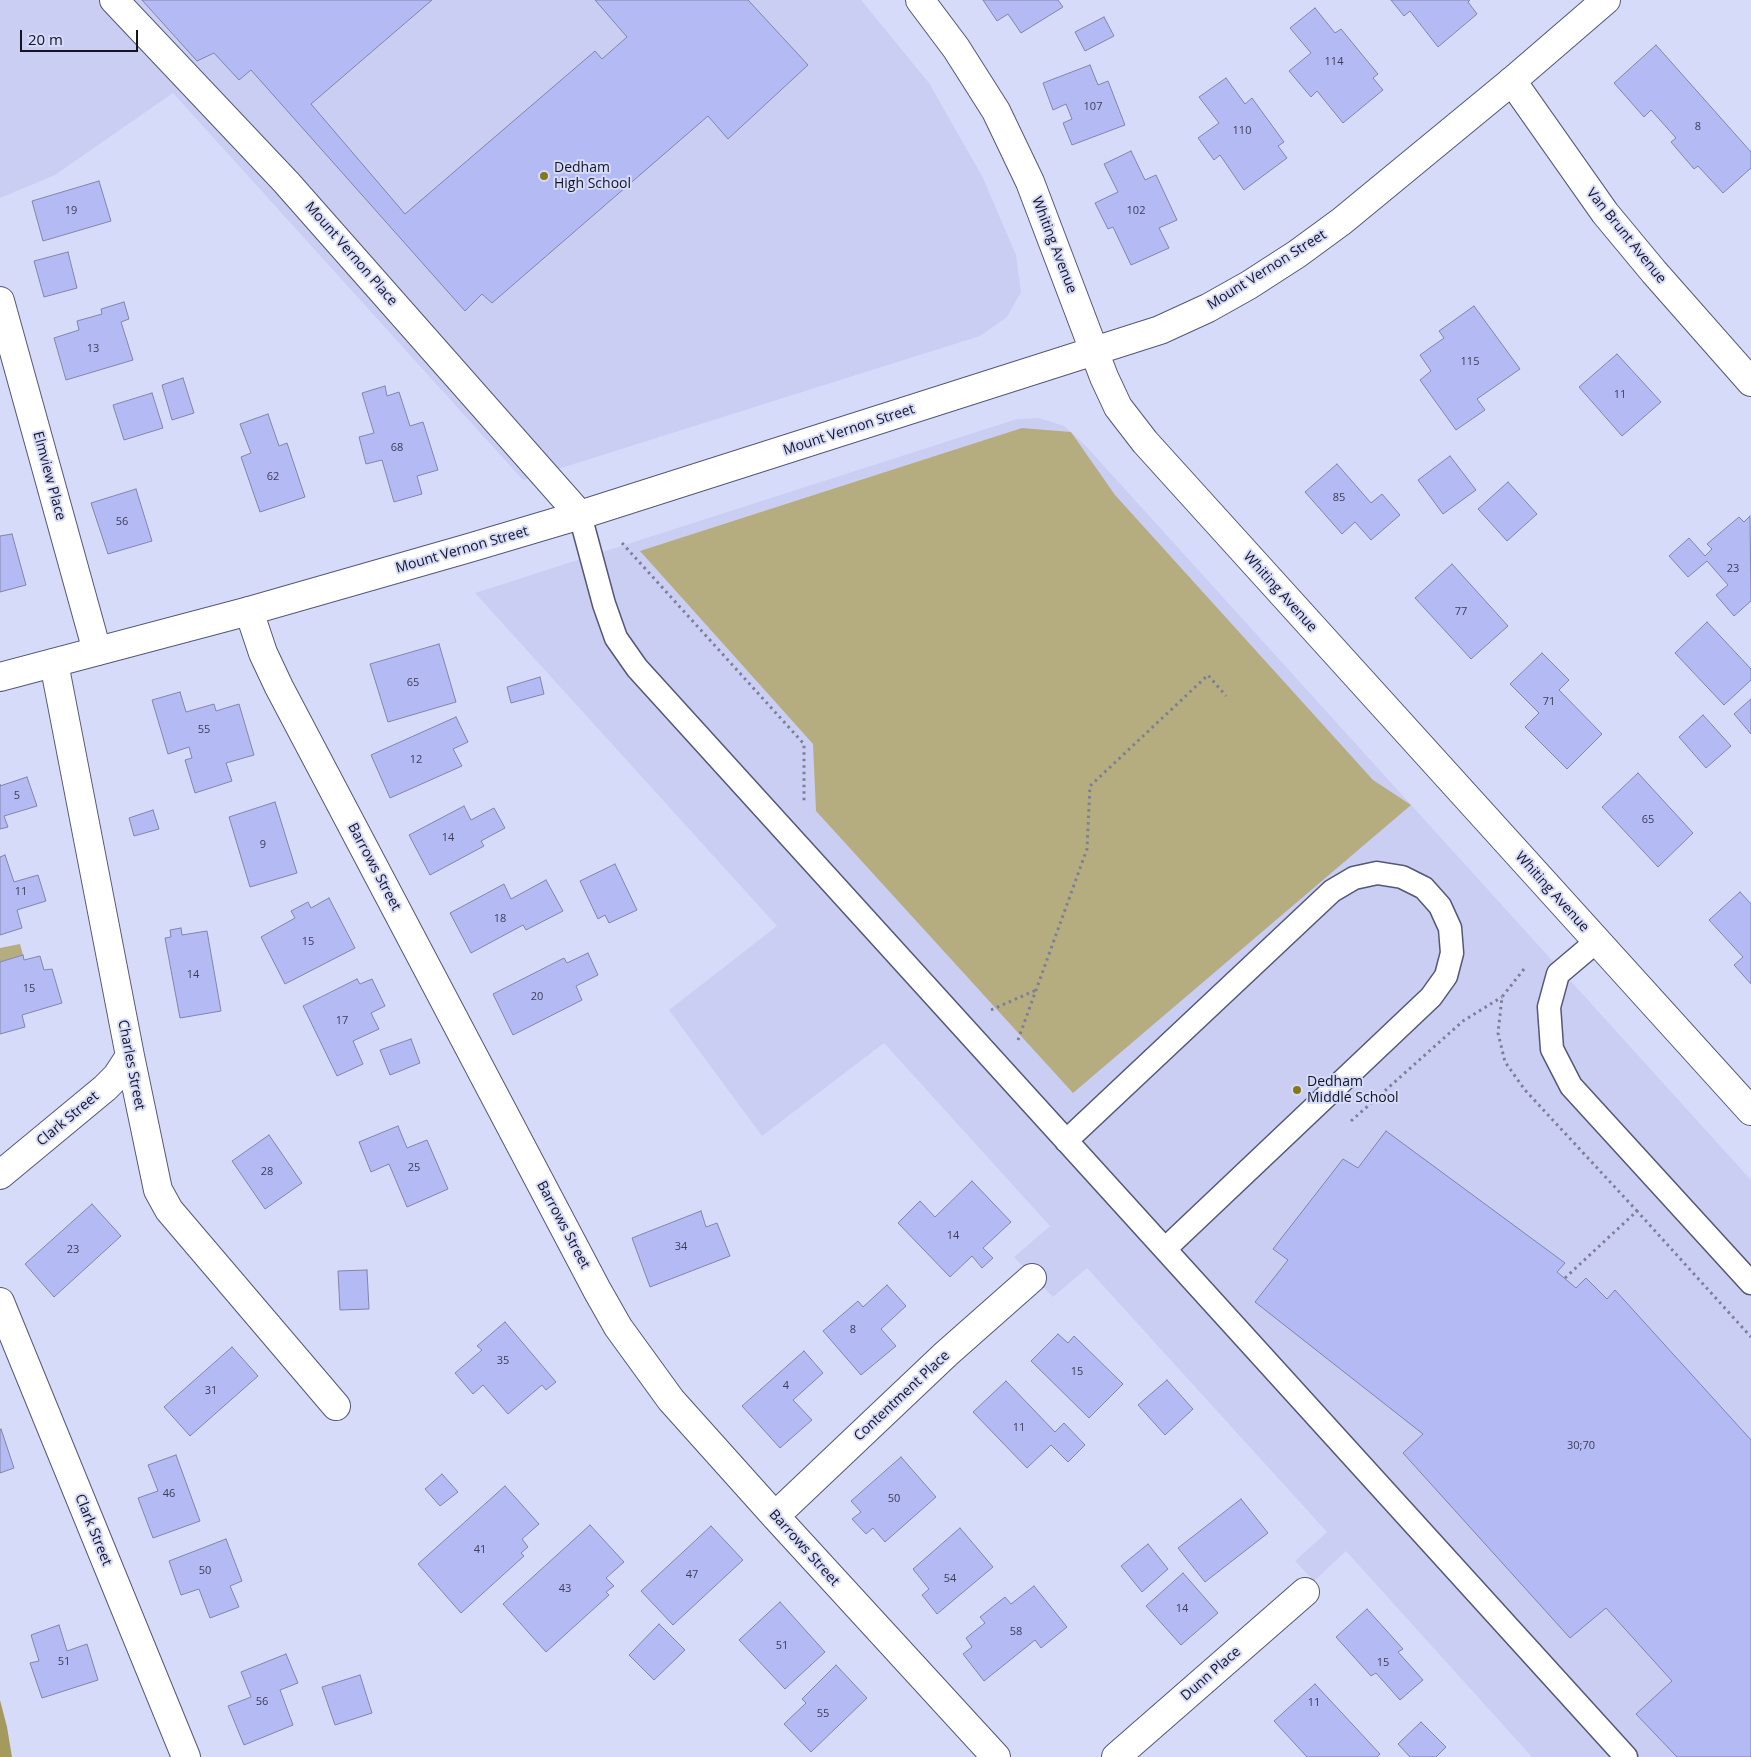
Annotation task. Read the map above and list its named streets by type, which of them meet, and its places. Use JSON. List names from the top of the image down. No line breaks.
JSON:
{"streets":{"street":["Van Brunt Avenue","Whiting Avenue","Mount Vernon Place","Mount Vernon Street","Elmview Place","Barrows Street","Charles Street","Clark Street","Contentment Place","Dunn Place"]},"crossings":[["Van Brunt Avenue","Mount Vernon Street"],["Whiting Avenue","Mount Vernon Street"],["Mount Vernon Place","Mount Vernon Street"],["Mount Vernon Street","Elmview Place"],["Mount Vernon Street","Barrows Street"],["Mount Vernon Street","Charles Street"],["Barrows Street","Contentment Place"],["Charles Street","Clark Street"]],"places":["Dedham High School","Dedham Middle School"],"house_numbers":["114","107","8","110","19","102","13","115","11","68","62","85","56","23","77","65","71","55","12","5","65","14","9","11","18","15","14","15","20","17","25","28","14","34","23","8","35","15","4","31","11","30;70","46","50","41","50","47","54","43","14","58","51","51","15","56","11","55"],"scale_bar":"20 m"}
